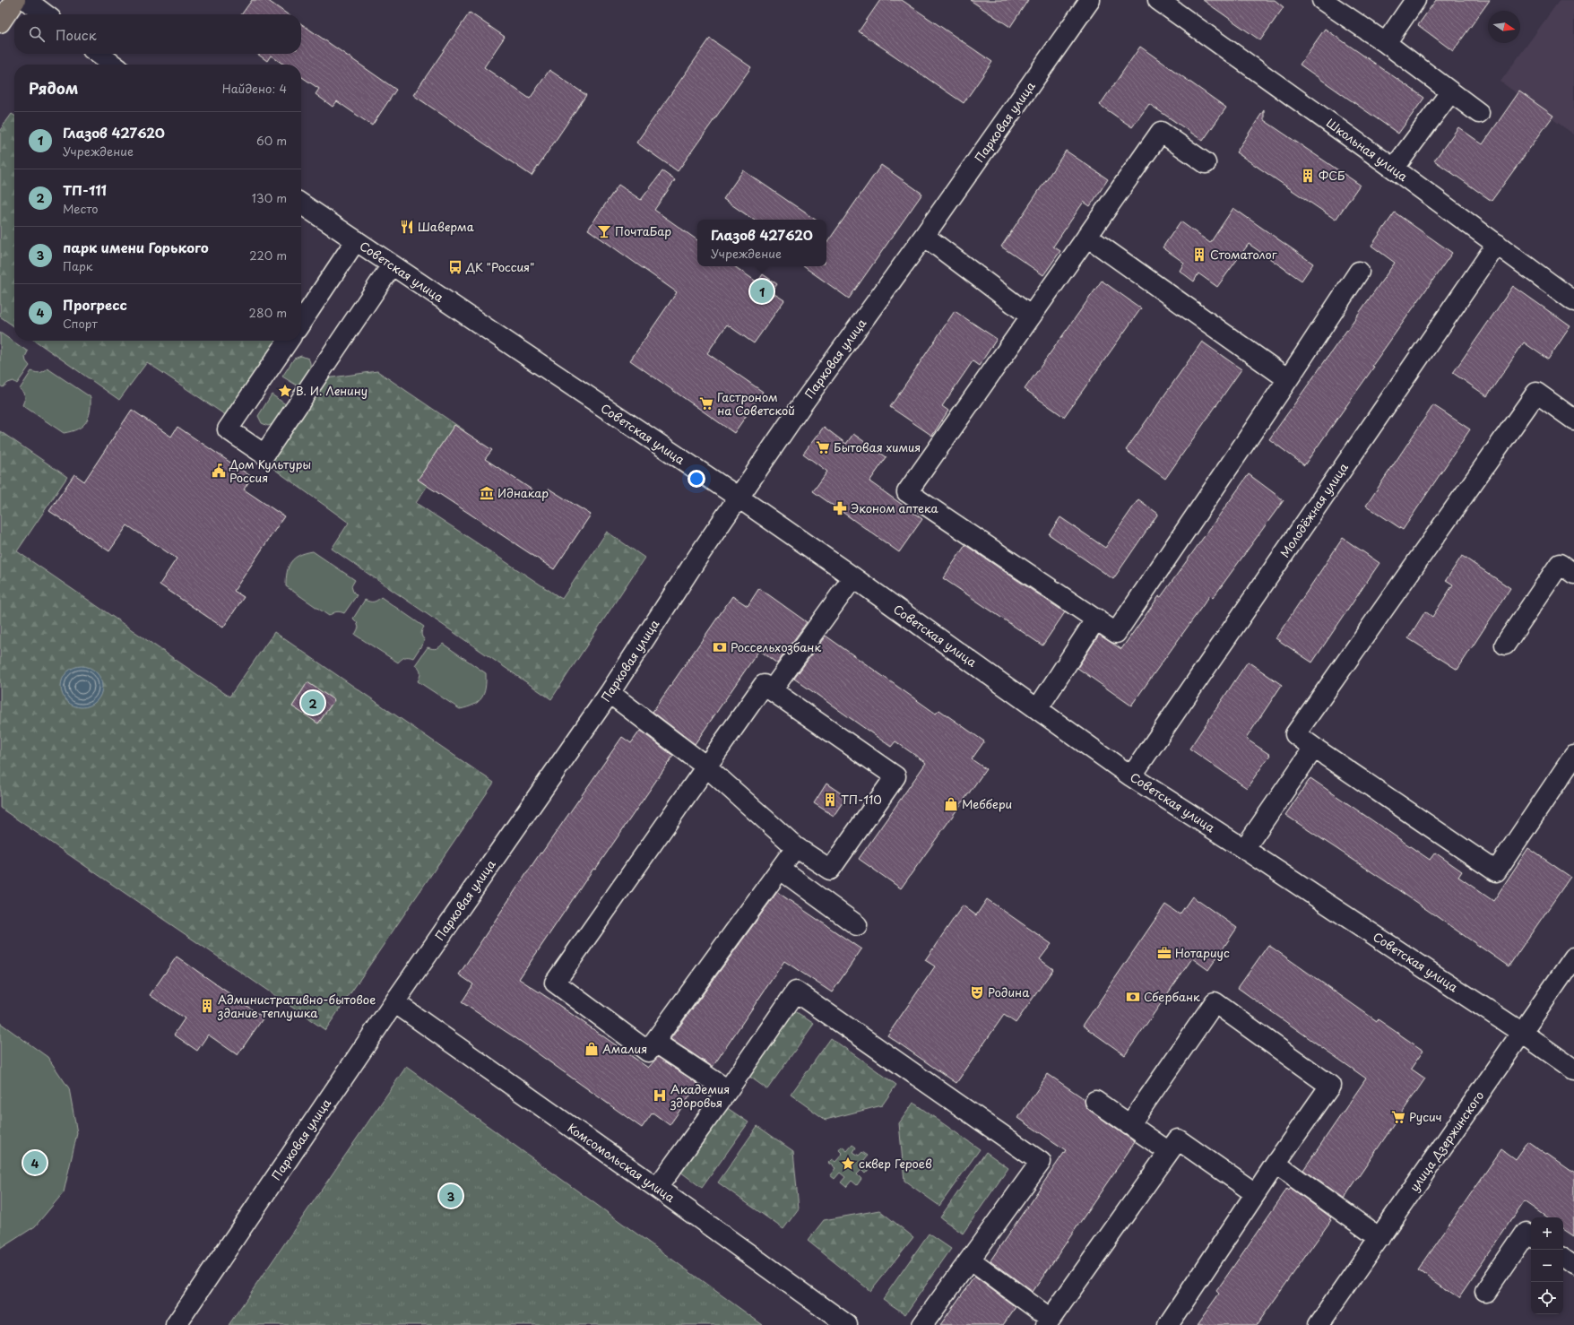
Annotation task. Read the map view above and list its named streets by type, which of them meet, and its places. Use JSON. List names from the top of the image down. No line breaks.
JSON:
{"streets":{"street":["Парковая улица","Школьная улица","Советская улица","Молодёжная улица","улица Дзержинского","Комсомольская улица"]},"crossings":[["Парковая улица","Советская улица"],["Парковая улица","Комсомольская улица"],["Школьная улица","Молодёжная улица"],["Советская улица","Молодёжная улица"],["Советская улица","улица Дзержинского"]],"places":{"building":["ФСБ","Стоматолог","ТП-110","Административно-бытовое здание теплушка"],"restaurant":["Шаверма"],"bar":["ПочтаБар"],"bus stop":["ДК \"Россия\""],"place":["В. И. Ленину","сквер Героев"],"supermarket":["Гастроном на Советской","Бытовая химия","Русич"],"public building":["Дом Культуры Россия"],"museum":["Иднакар"],"pharmacy":["Эконом аптека"],"bank":["Россельхозбанк","Сбербанк"],"shop":["Меббери","Амалия"],"office":["Нотариус"],"theatre":["Родина"],"hospital":["Академия здоровья"]},"north":"right","page":{"search":"Поиск","heading":["Рядом","Найдено: 4"],"list":[{"mark":"1","name":"Глазов 427620","note":"Учреждение","value":"60 m"},{"mark":"2","name":"ТП-111","note":"Место","value":"130 m"},{"mark":"3","name":"парк имени Горького","note":"Парк","value":"220 m"},{"mark":"4","name":"Прогресс","note":"Спорт","value":"280 m"}],"popup":["Глазов 427620","Учреждение"],"pins":["1","2","4","3"],"map_buttons":["+","−"]}}
